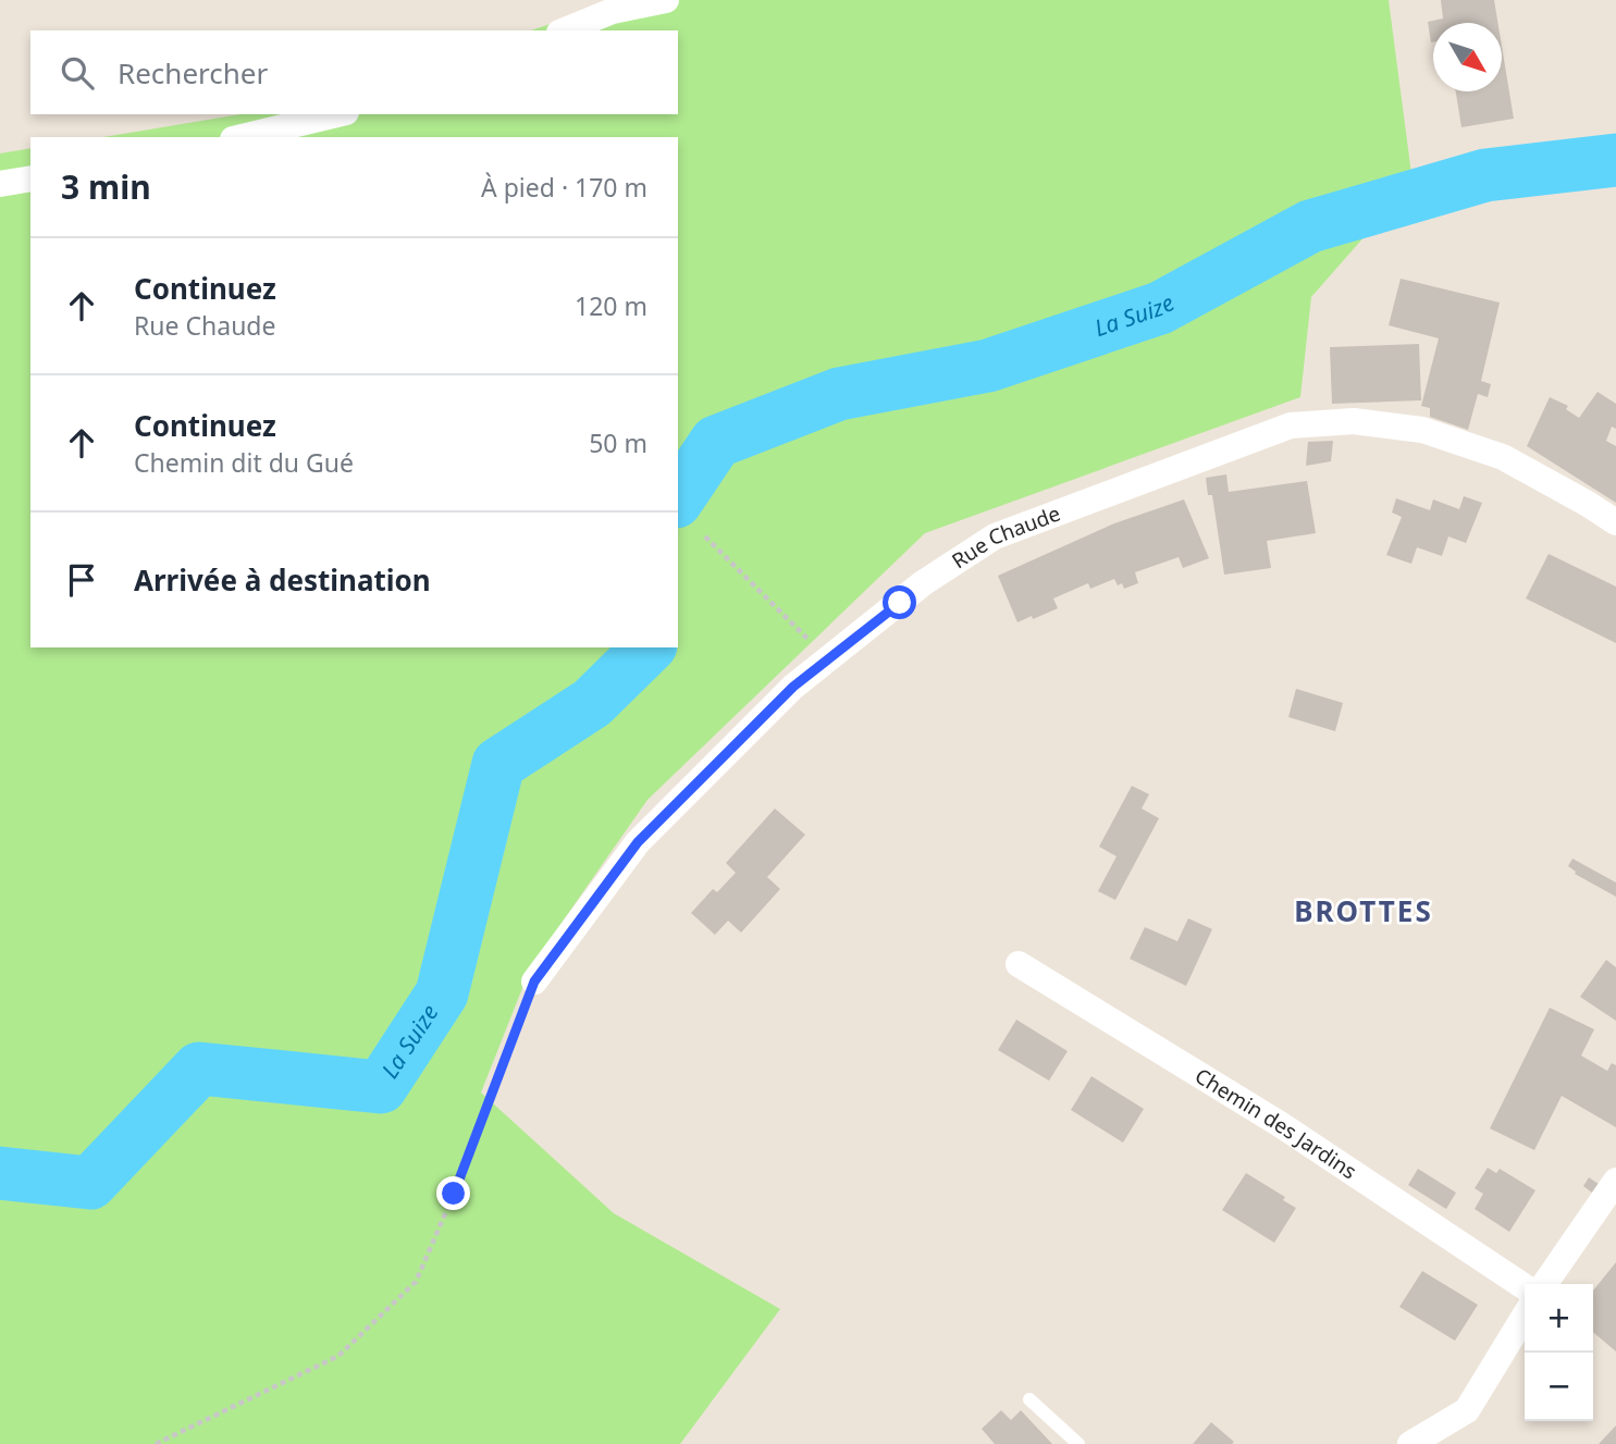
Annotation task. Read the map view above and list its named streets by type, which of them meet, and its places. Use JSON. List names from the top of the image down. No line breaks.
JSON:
{"streets":{"street":["Rue Chaude","Chemin des Jardins"]},"districts":["BROTTES"],"water":["La Suize"],"north":"bottom right","page":{"search":"Rechercher","heading":["3 min","À pied · 170 m"],"list":[["Continuez","Rue Chaude","120 m"],["Continuez","Chemin dit du Gué","50 m"],"Arrivée à destination"],"map_buttons":["+","−"]}}
